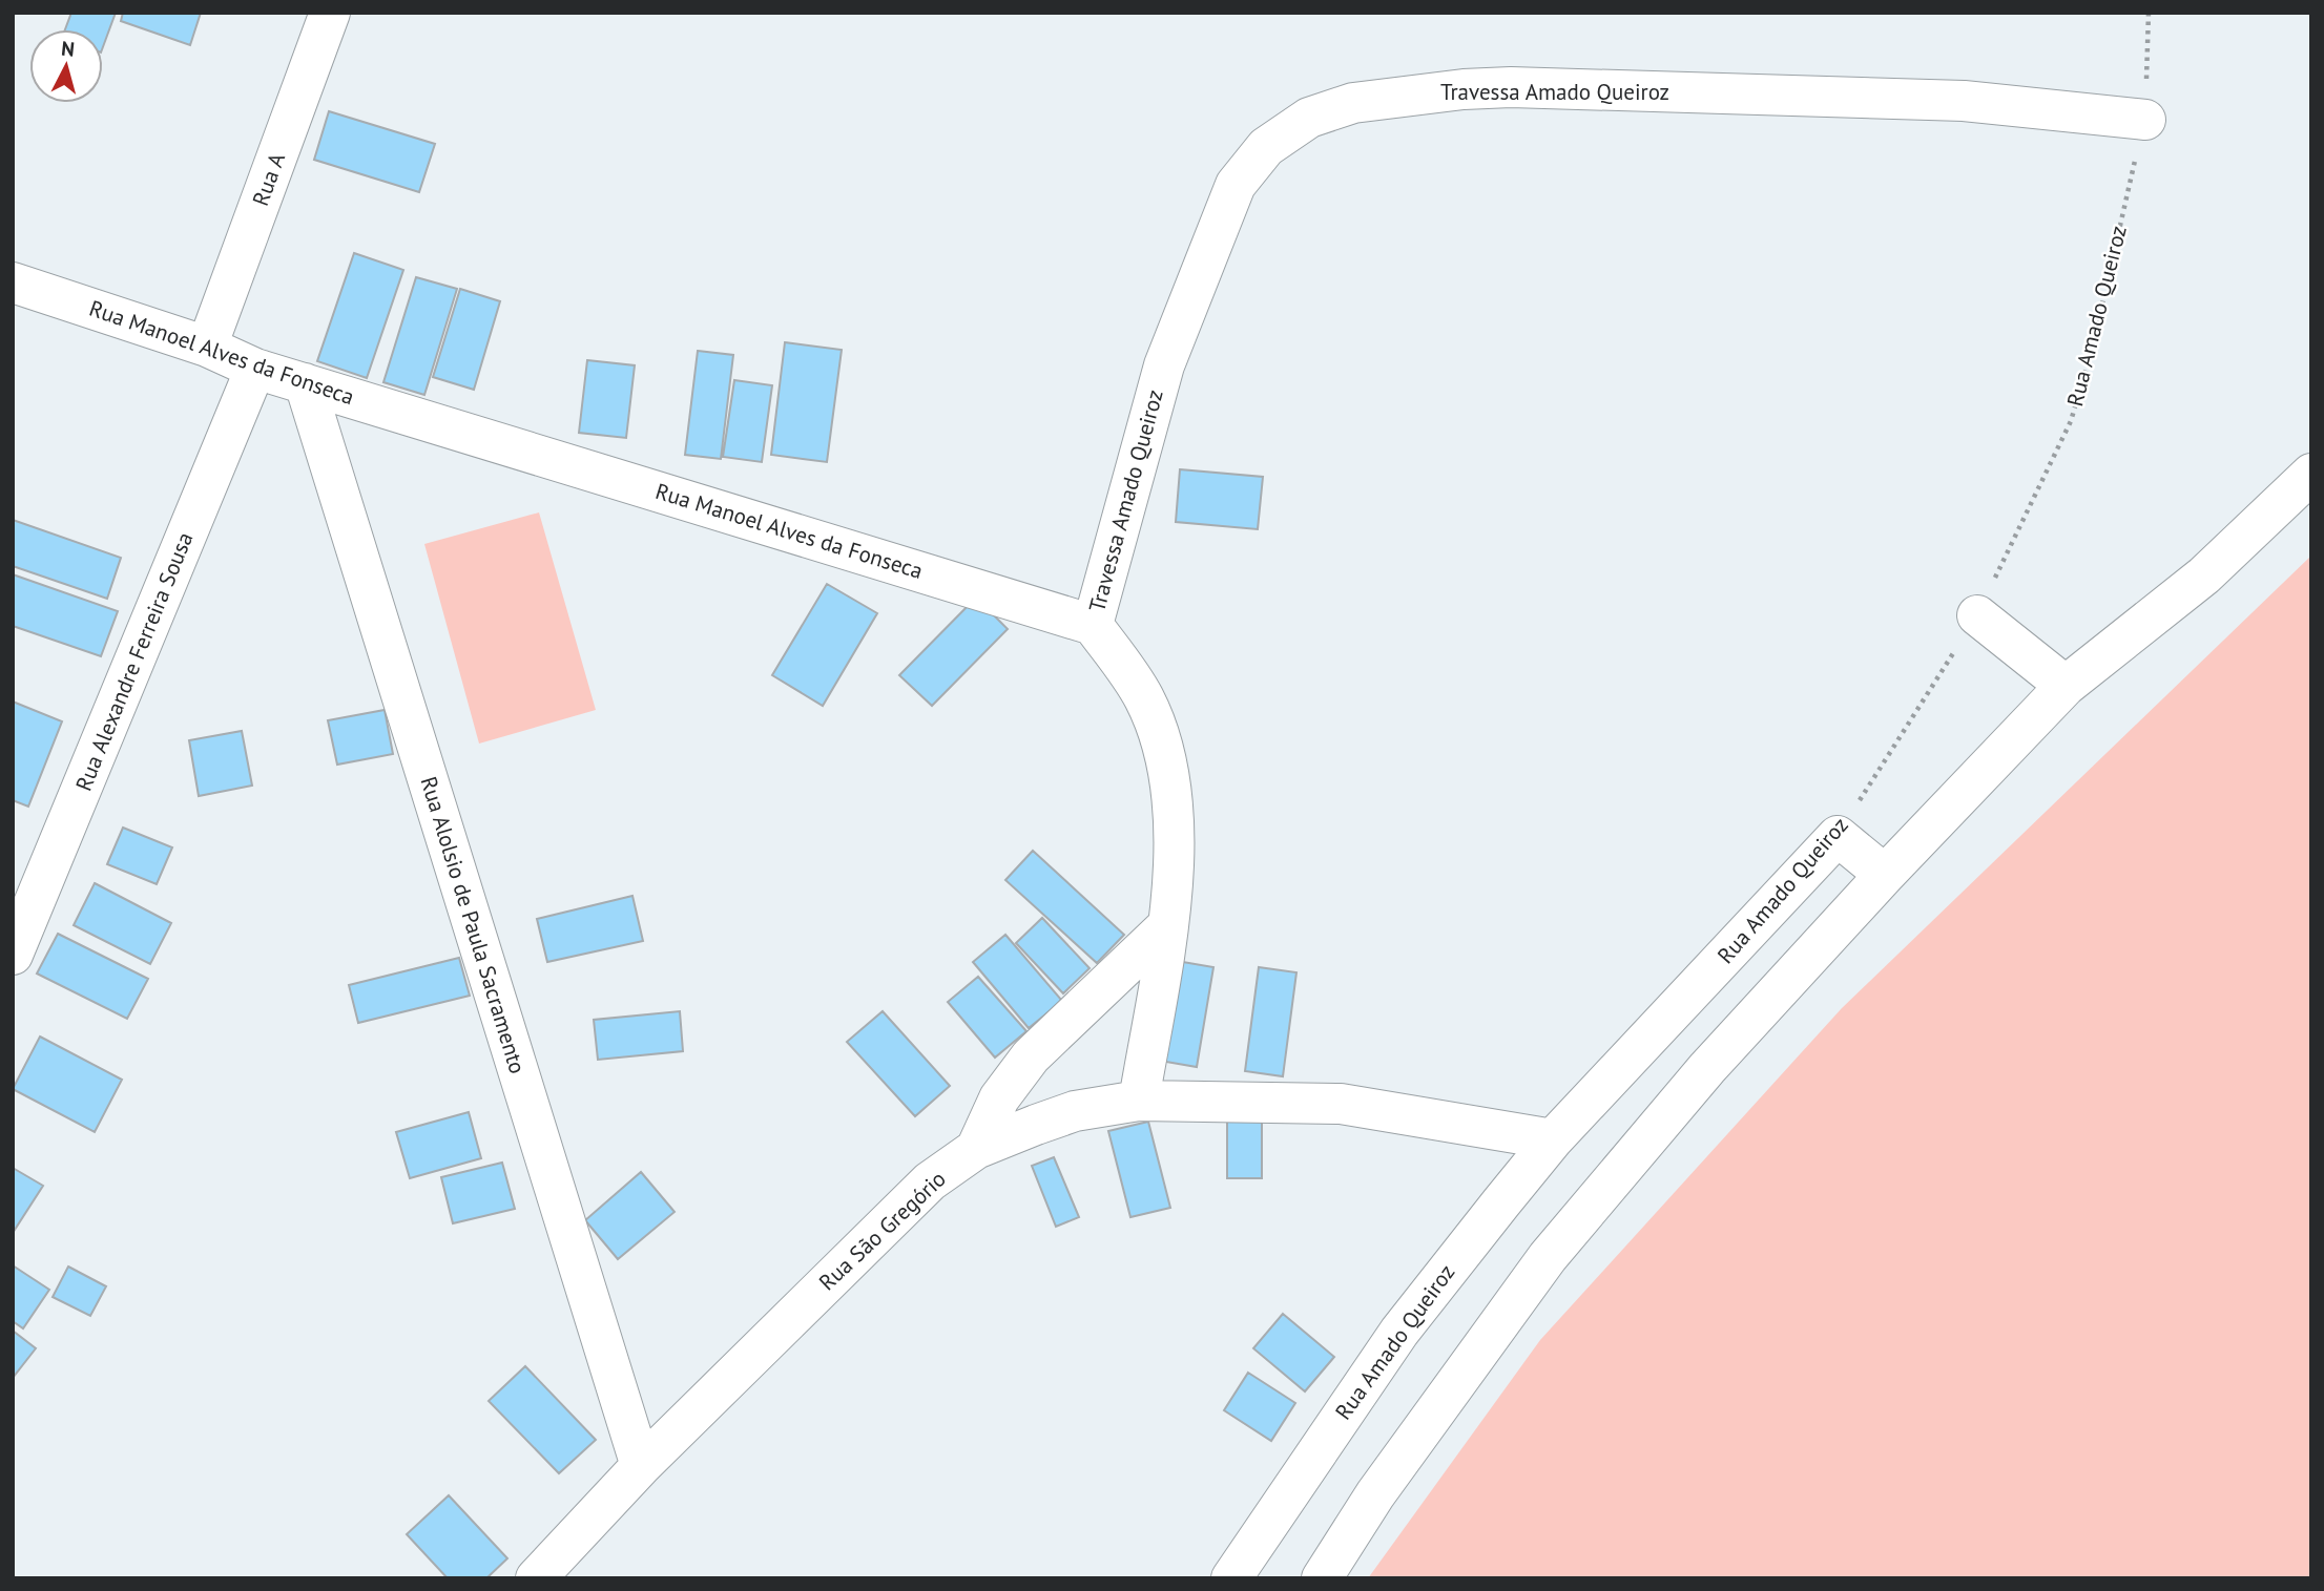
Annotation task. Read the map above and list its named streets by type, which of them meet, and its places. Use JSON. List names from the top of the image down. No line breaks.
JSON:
{"streets":{"street":["Travessa Amado Queiroz","Rua A","Rua Amado Queiroz","Rua Manoel Alves da Fonseca","Rua Alexandre Ferreira Sousa","Rua Alolsio de Paula Sacramento","Rua São Gregório"]},"crossings":[["Travessa Amado Queiroz","Rua Amado Queiroz"],["Travessa Amado Queiroz","Rua Manoel Alves da Fonseca"],["Rua A","Rua Manoel Alves da Fonseca"],["Rua Amado Queiroz","Rua São Gregório"],["Rua Manoel Alves da Fonseca","Rua Alexandre Ferreira Sousa"],["Rua Manoel Alves da Fonseca","Rua Alolsio de Paula Sacramento"],["Rua Alolsio de Paula Sacramento","Rua São Gregório"]],"north":"top"}
